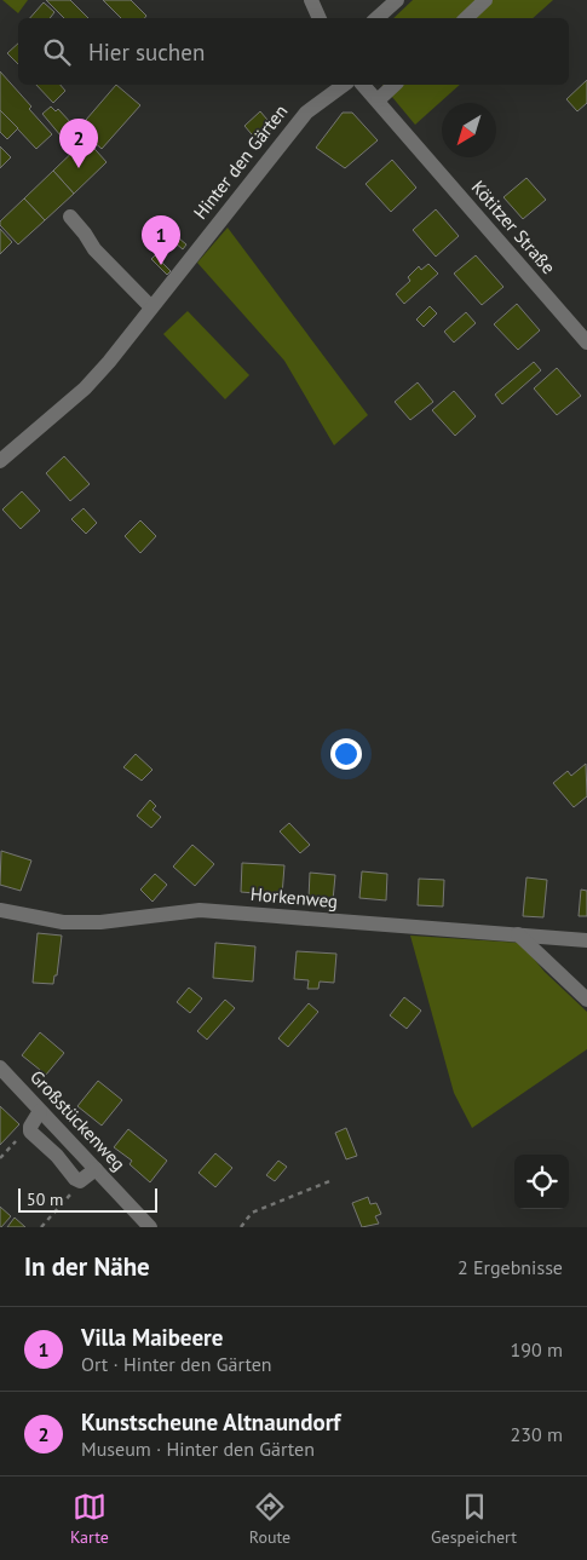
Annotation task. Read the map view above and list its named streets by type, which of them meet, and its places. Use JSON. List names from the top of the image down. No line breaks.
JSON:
{"streets":{"street":["Hinter den Gärten","Kötitzer Straße","Horkenweg","Großstückenweg"]},"scale_bar":"50 m","north":"bottom left","page":{"search":"Hier suchen","pins":["2","1"],"scale":"50 m","heading":["In der Nähe","2 Ergebnisse"],"list":[{"mark":"1","name":"Villa Maibeere","note":"Ort · Hinter den Gärten","value":"190 m"},{"mark":"2","name":"Kunstscheune Altnaundorf","note":"Museum · Hinter den Gärten","value":"230 m"}],"nav":["Karte","Route","Gespeichert"]}}
